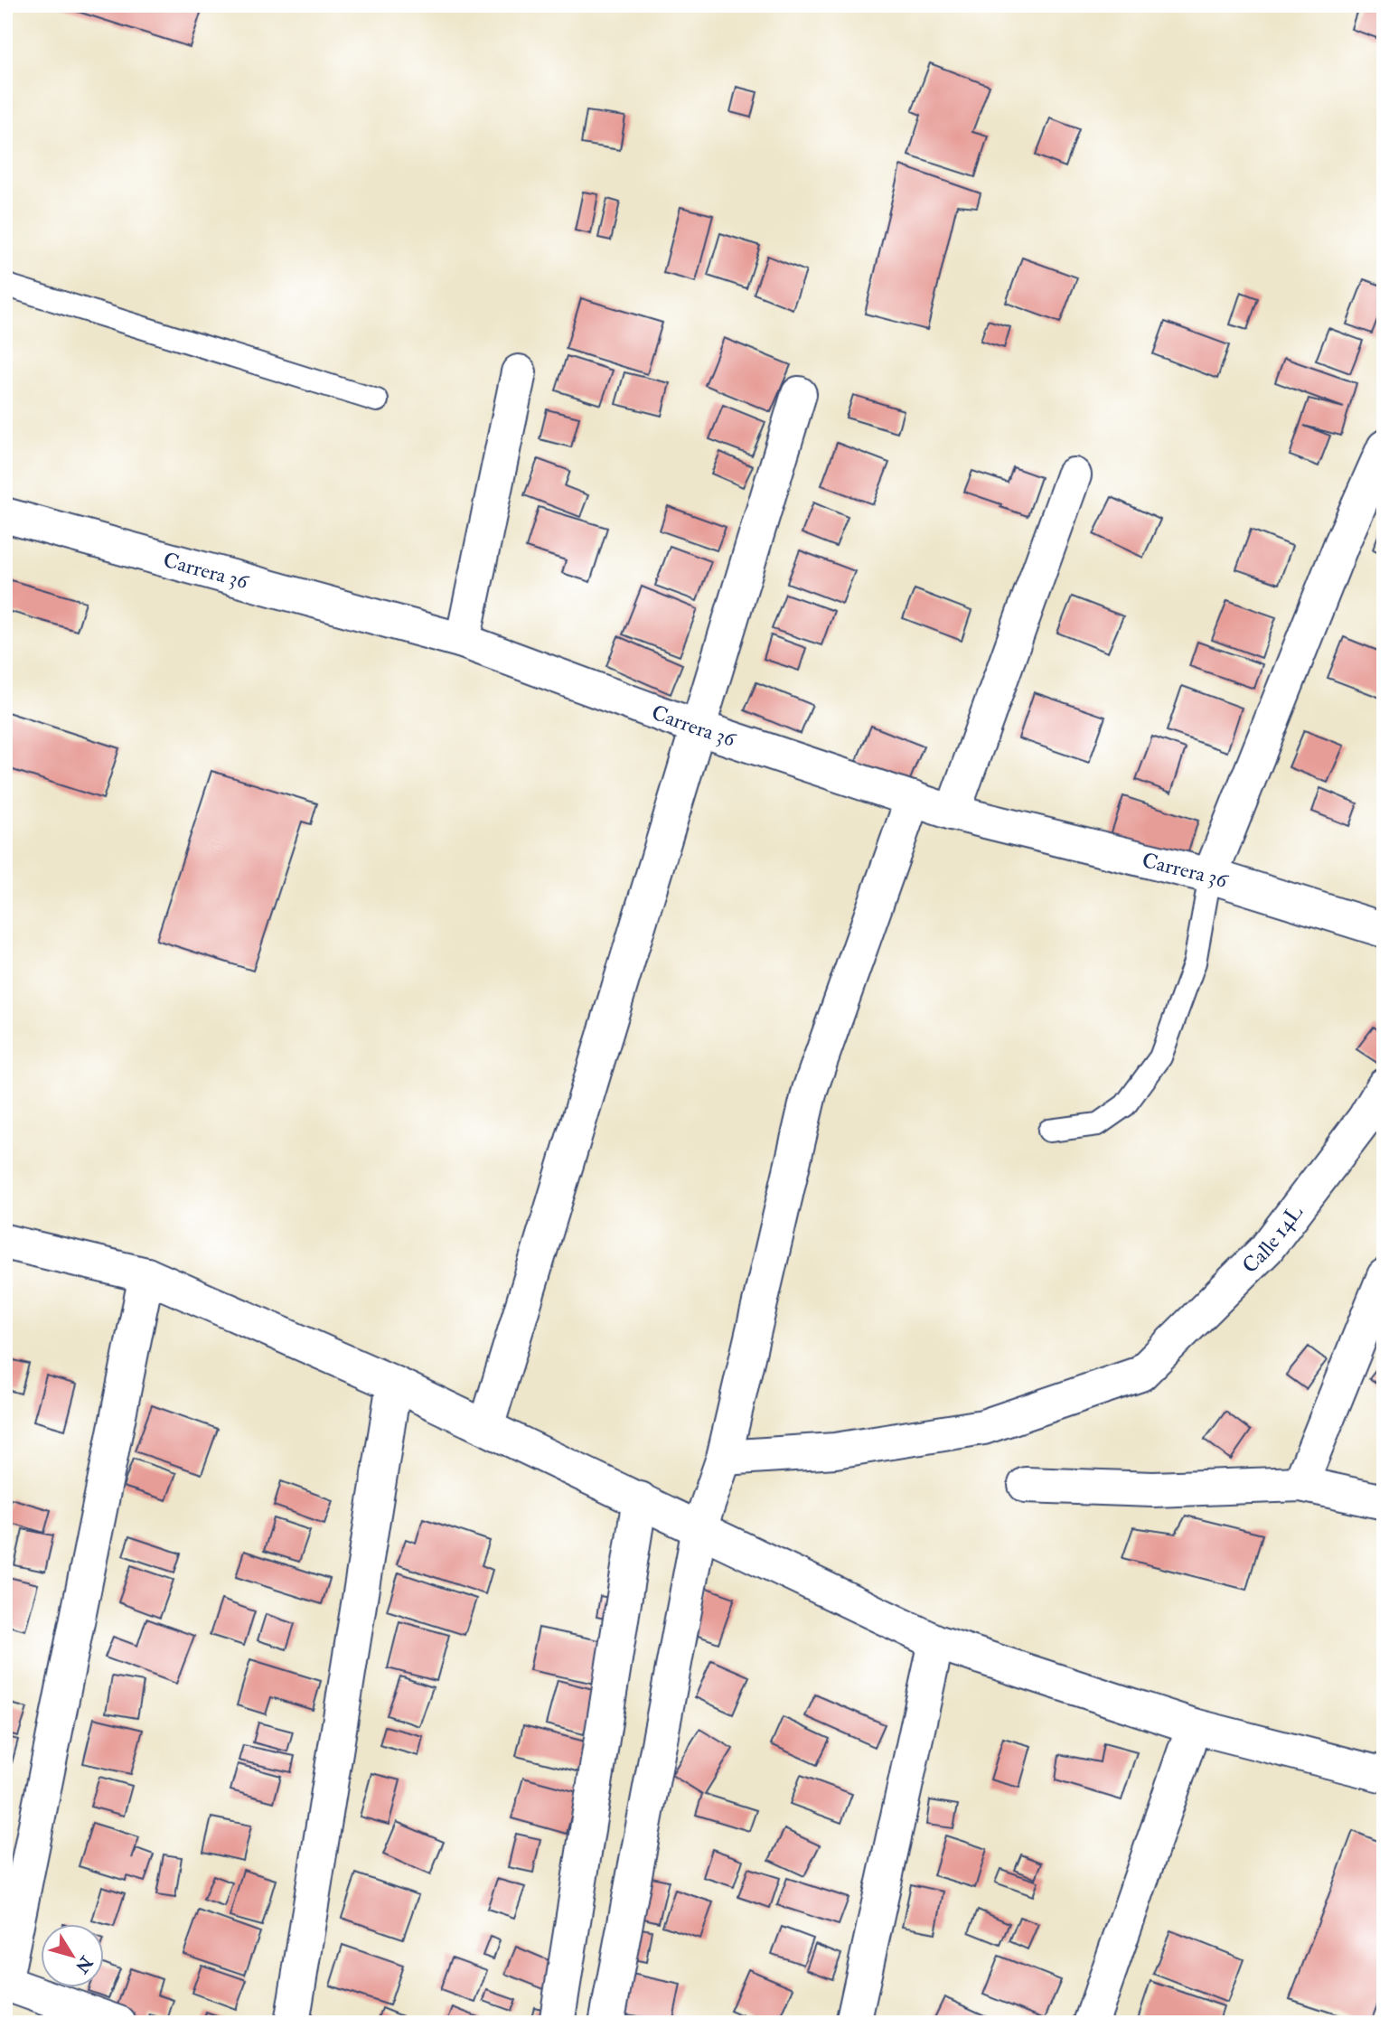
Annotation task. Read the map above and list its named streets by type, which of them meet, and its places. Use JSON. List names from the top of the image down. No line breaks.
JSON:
{"streets":{"street":["Carrera 36","Calle 14L"]},"north":"bottom right"}
